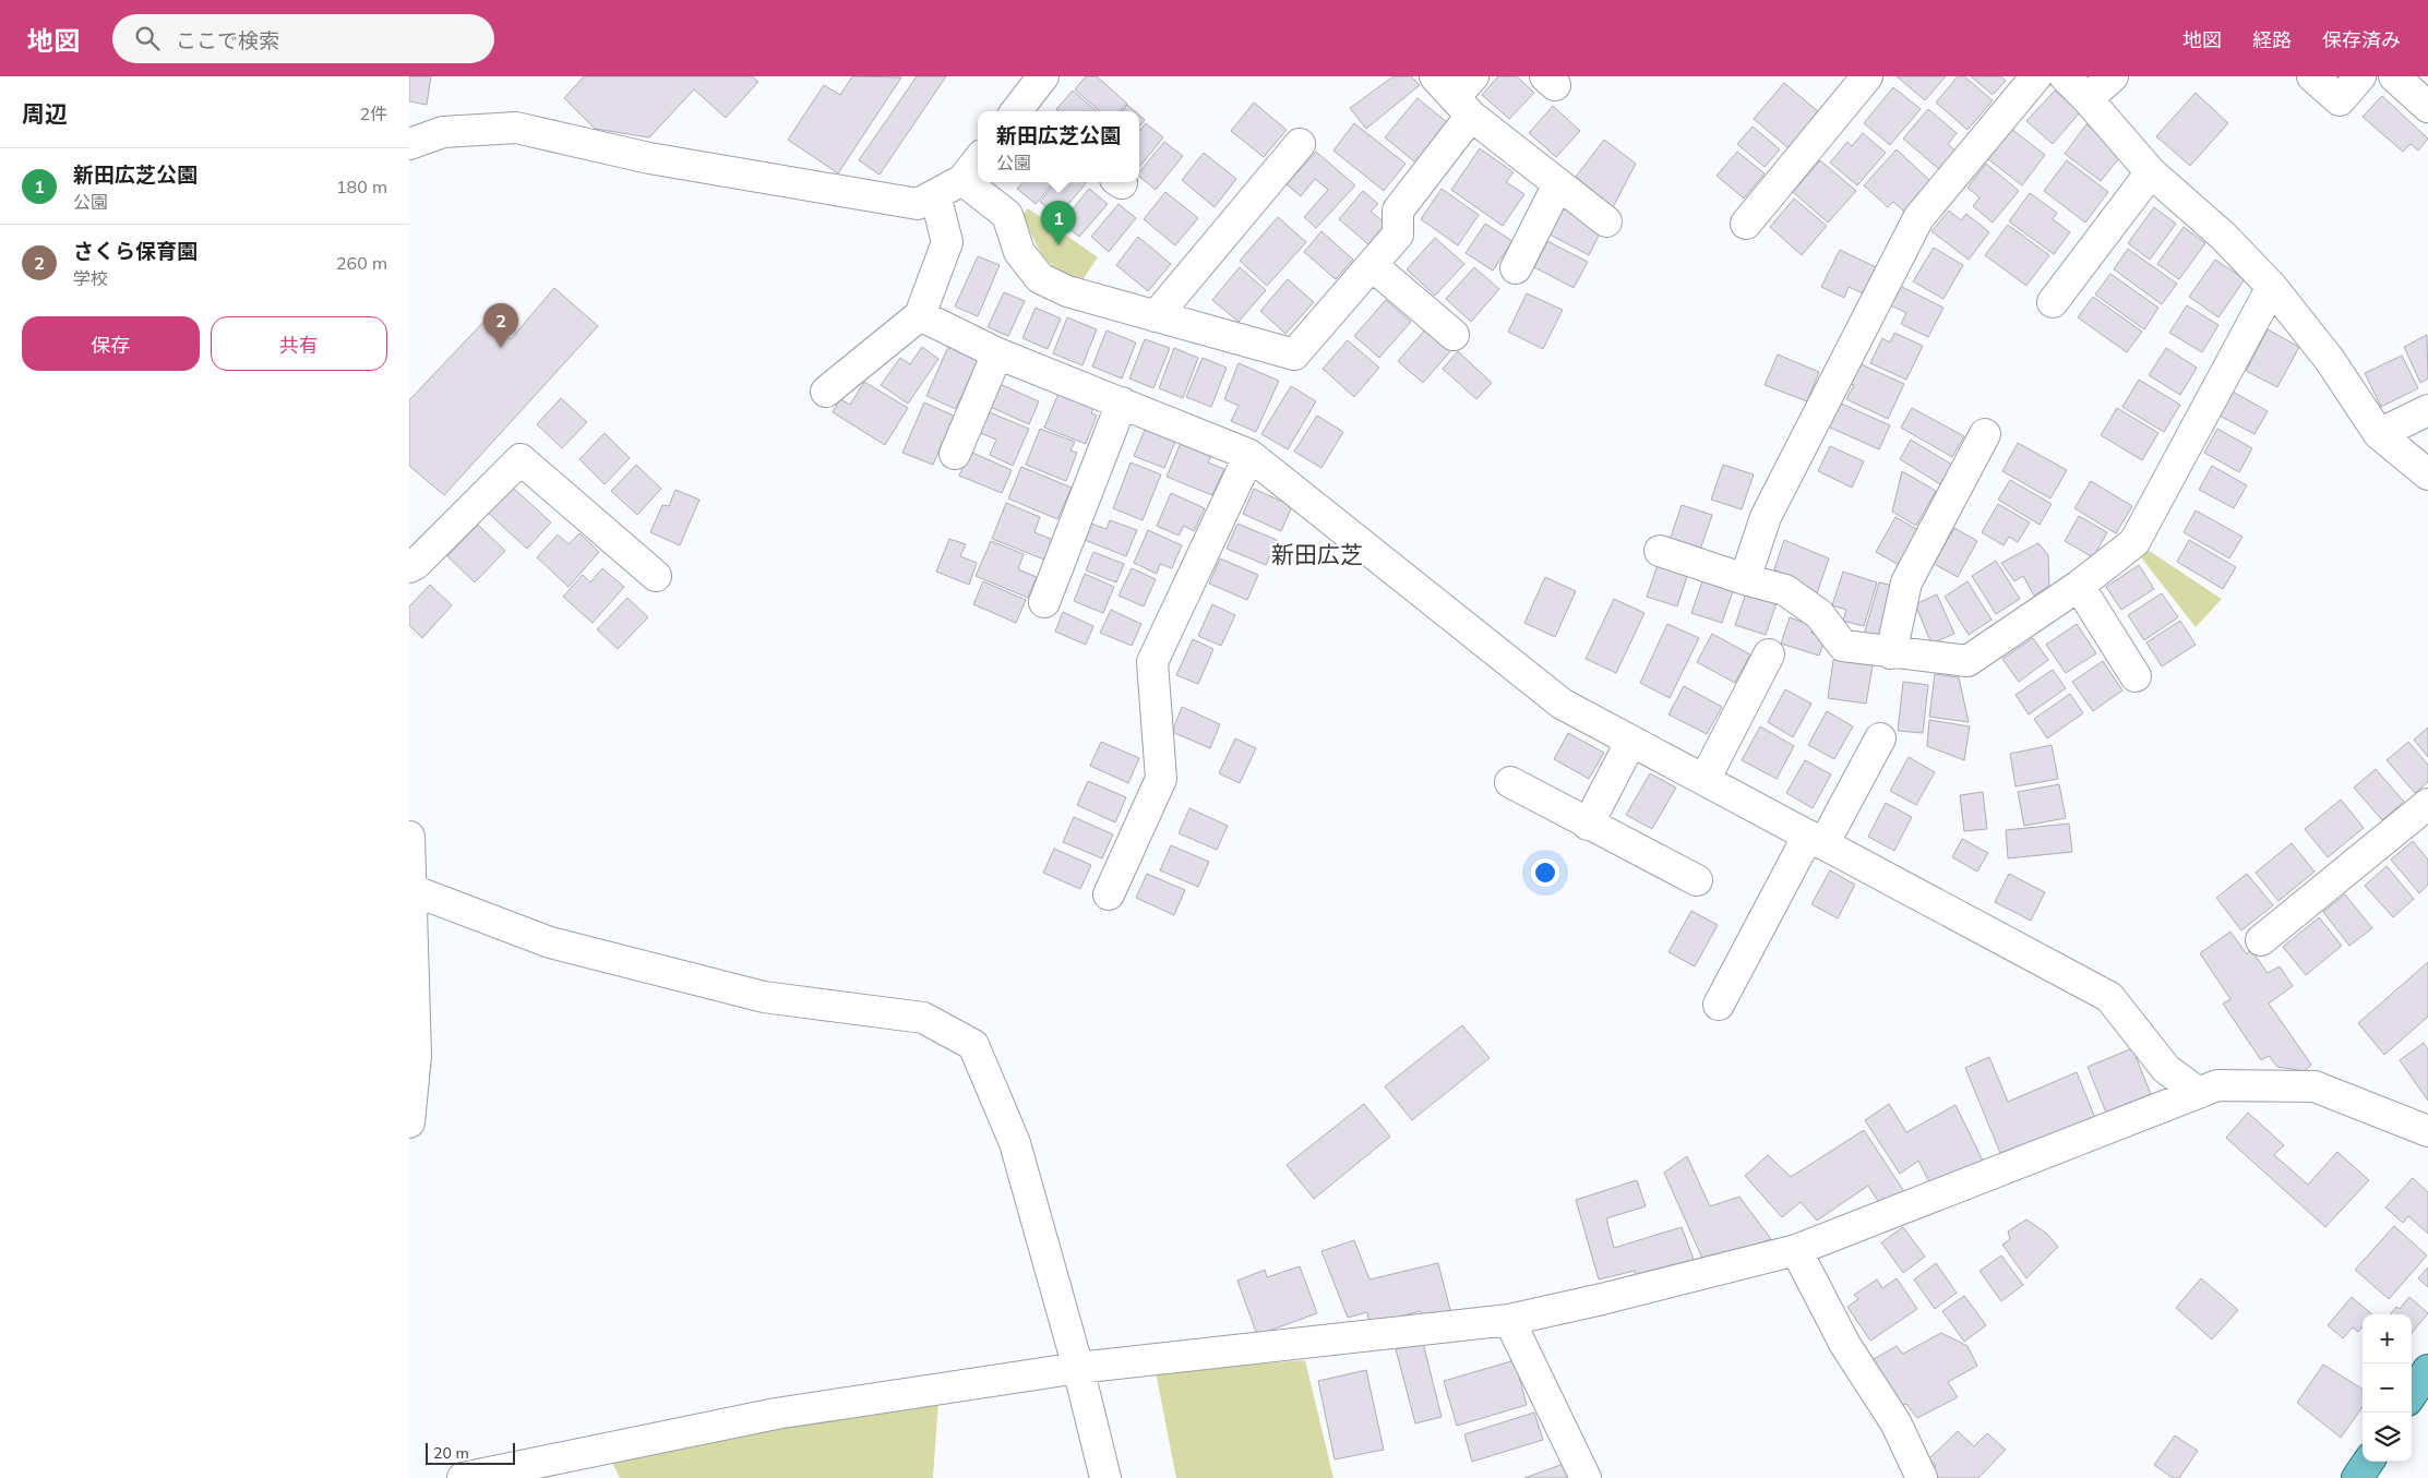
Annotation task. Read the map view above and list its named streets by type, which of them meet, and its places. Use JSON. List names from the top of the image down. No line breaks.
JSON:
{"districts":["新田広芝"],"scale_bar":"20 m","page":{"header":"地図","search":"ここで検索","nav":["地図","経路","保存済み"],"heading":["周辺","2件"],"popup":["新田広芝公園","公園"],"list":[{"mark":"1","name":"新田広芝公園","note":"公園","value":"180 m"},{"mark":"2","name":"さくら保育園","note":"学校","value":"260 m"}],"pins":["1","2"],"buttons":["保存","共有"],"map_buttons":["+","−"],"scale":"20 m"}}
